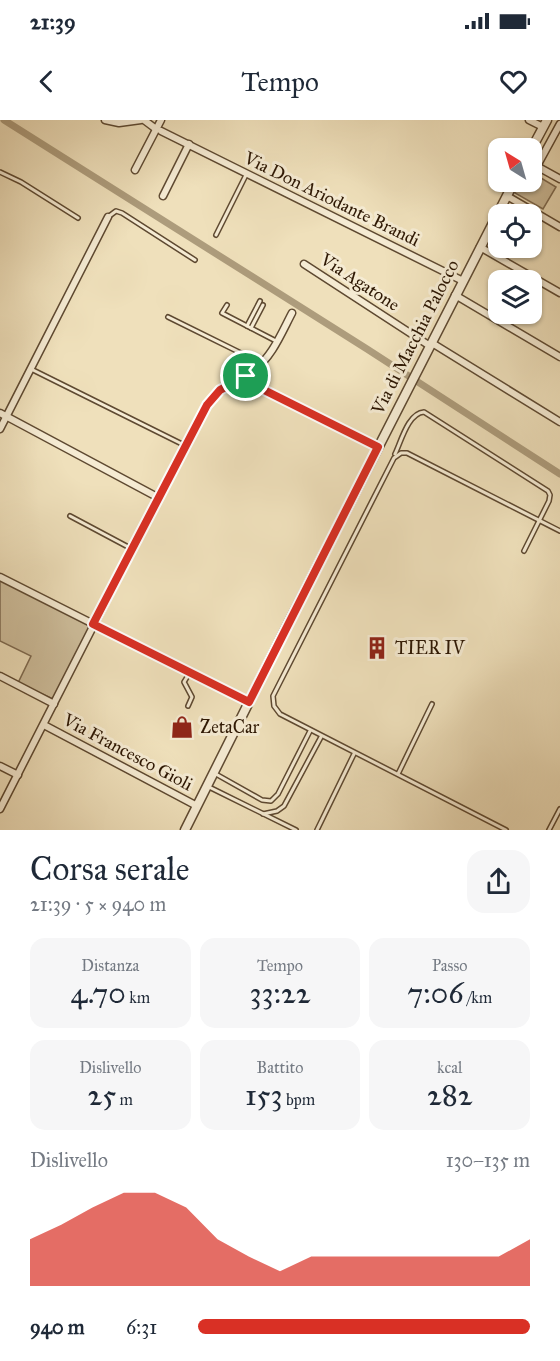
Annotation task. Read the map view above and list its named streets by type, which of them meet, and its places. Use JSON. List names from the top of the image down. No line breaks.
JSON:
{"streets":{"street":["Via Don Ariodante Brandi","Via Agatone","Via di Macchia Palocco","Via Francesco Gioli"]},"crossings":[["Via Don Ariodante Brandi","Via di Macchia Palocco"],["Via Agatone","Via di Macchia Palocco"],["Via di Macchia Palocco","Via Francesco Gioli"]],"places":{"building":["TIER IV"],"shop":["ZetaCar"]},"north":"top left","page":{"status":"21:39","header":"Tempo","heading":["Corsa serale","21:39 · 5 × 940 m"],"stats":[["Distanza","4.70 km"],["Tempo","33:22"],["Passo","7:06 /km"],["Dislivello","25 m"],["Battito","153 bpm"],["kcal","282"]],"chart":["Dislivello","130–135 m"],"list":[{"name":"940 m","note":"6:31"}]}}
